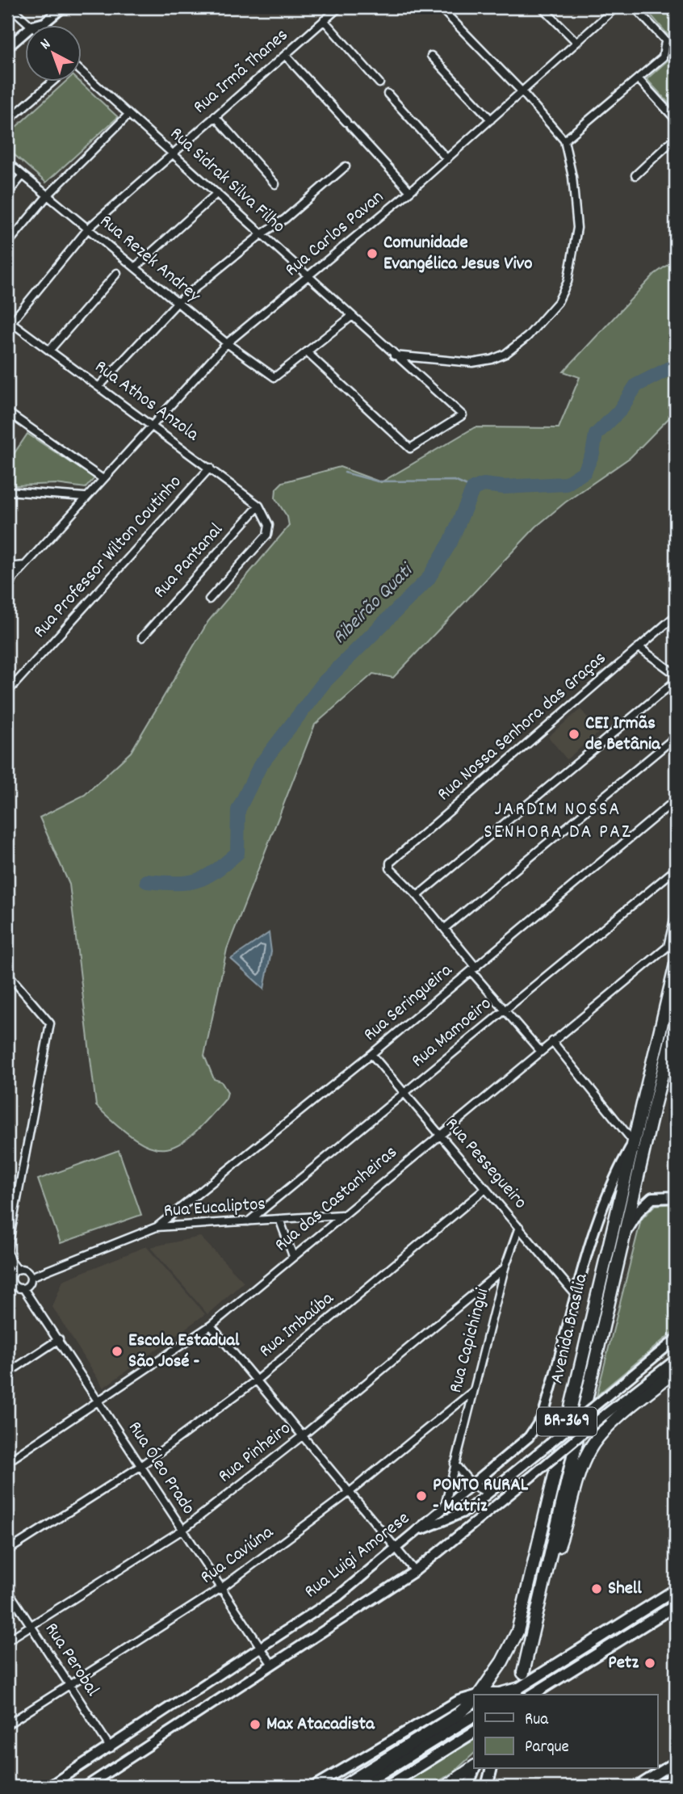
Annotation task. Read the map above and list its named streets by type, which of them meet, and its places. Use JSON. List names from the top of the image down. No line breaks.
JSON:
{"streets":{"highway":["Avenida Brasília","BR-369"],"street":["Rua Irmã Thanes","Rua Sidrak Silva Filho","Rua Carlos Pavan","Rua Rezek Andrey","Rua Athos Anzola","Rua Professor Wilton Coutinho","Rua Pantanal","Rua Nossa Senhora das Graças","Rua Seringueira","Rua Mamoeiro","Rua Pessegueiro","Rua das Castanheiras","Rua Eucaliptos","Rua Imbaúba","Rua Capichingui","Rua Pinheiro","Rua Óleo Prado","Rua Caviúna","Rua Luigi Amorese","Rua Perobal"]},"crossings":[["Rua Irmã Thanes","Rua Sidrak Silva Filho"],["Rua Irmã Thanes","Rua Rezek Andrey"],["Rua Irmã Thanes","Rua Athos Anzola"],["Rua Sidrak Silva Filho","Rua Carlos Pavan"],["Rua Sidrak Silva Filho","Rua Rezek Andrey"],["Rua Carlos Pavan","Rua Rezek Andrey"],["Rua Carlos Pavan","Rua Athos Anzola"],["Rua Athos Anzola","Rua Professor Wilton Coutinho"],["Rua Athos Anzola","Rua Pantanal"],["Rua Seringueira","Rua Pessegueiro"],["Rua Seringueira","Rua Eucaliptos"],["Rua Mamoeiro","Rua Pessegueiro"],["Rua Mamoeiro","Rua Eucaliptos"],["Rua Pessegueiro","Rua das Castanheiras"],["Rua Pessegueiro","Rua Imbaúba"],["Rua Pessegueiro","Rua Capichingui"],["Rua Pessegueiro","Rua Luigi Amorese"],["Rua das Castanheiras","Rua Eucaliptos"],["Rua das Castanheiras","Rua Óleo Prado"],["Rua Eucaliptos","Rua Óleo Prado"],["Rua Imbaúba","Rua Óleo Prado"],["Avenida Brasília","Rua Luigi Amorese"],["Rua Capichingui","Rua Pinheiro"],["Rua Capichingui","Rua Caviúna"],["Rua Capichingui","Rua Luigi Amorese"],["Rua Pinheiro","Rua Óleo Prado"],["Rua Pinheiro","Rua Perobal"],["Rua Óleo Prado","Rua Caviúna"],["Rua Óleo Prado","Rua Luigi Amorese"],["Rua Caviúna","Rua Perobal"],["Rua Luigi Amorese","Rua Perobal"]],"districts":["JARDIM NOSSA SENHORA DA PAZ"],"water":["Ribeirão Quati"],"places":["Comunidade Evangélica Jesus Vivo","CEI Irmãs de Betânia","Escola Estadual São José -","PONTO RURAL - Matriz","Shell","Petz","Max Atacadista"],"legend":["Rua","Parque"],"north":"top left"}
